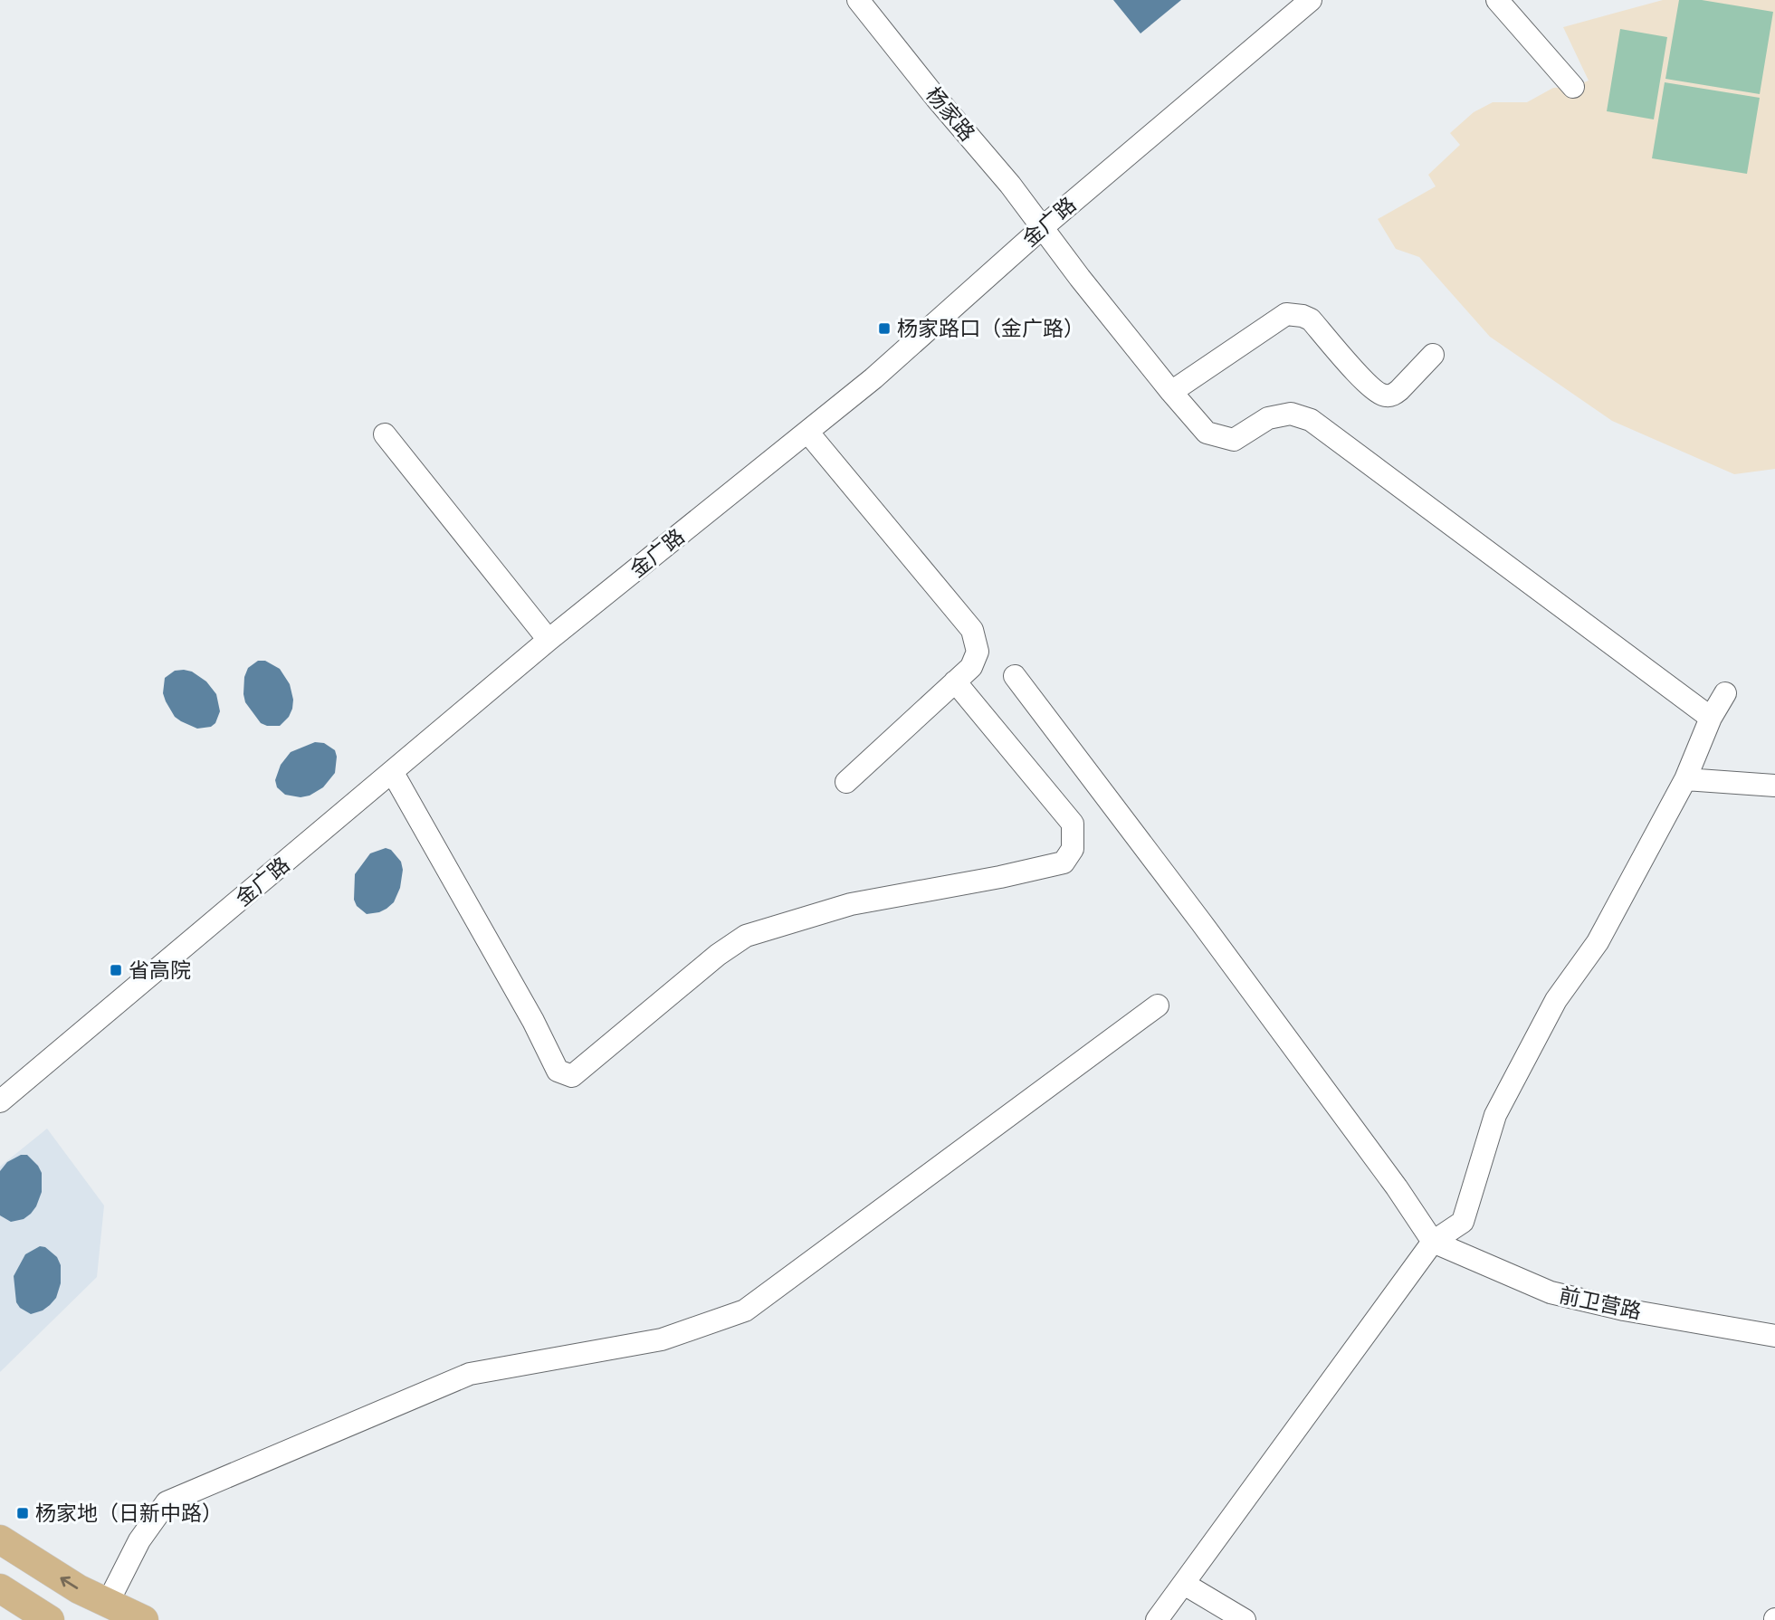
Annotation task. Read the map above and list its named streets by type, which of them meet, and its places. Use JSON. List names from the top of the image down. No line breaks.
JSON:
{"streets":{"street":["杨家路","金广路","前卫营路"]},"crossings":[["杨家路","金广路"]],"places":{"transit":["杨家路口（金广路）","省高院","杨家地（日新中路）"]}}
